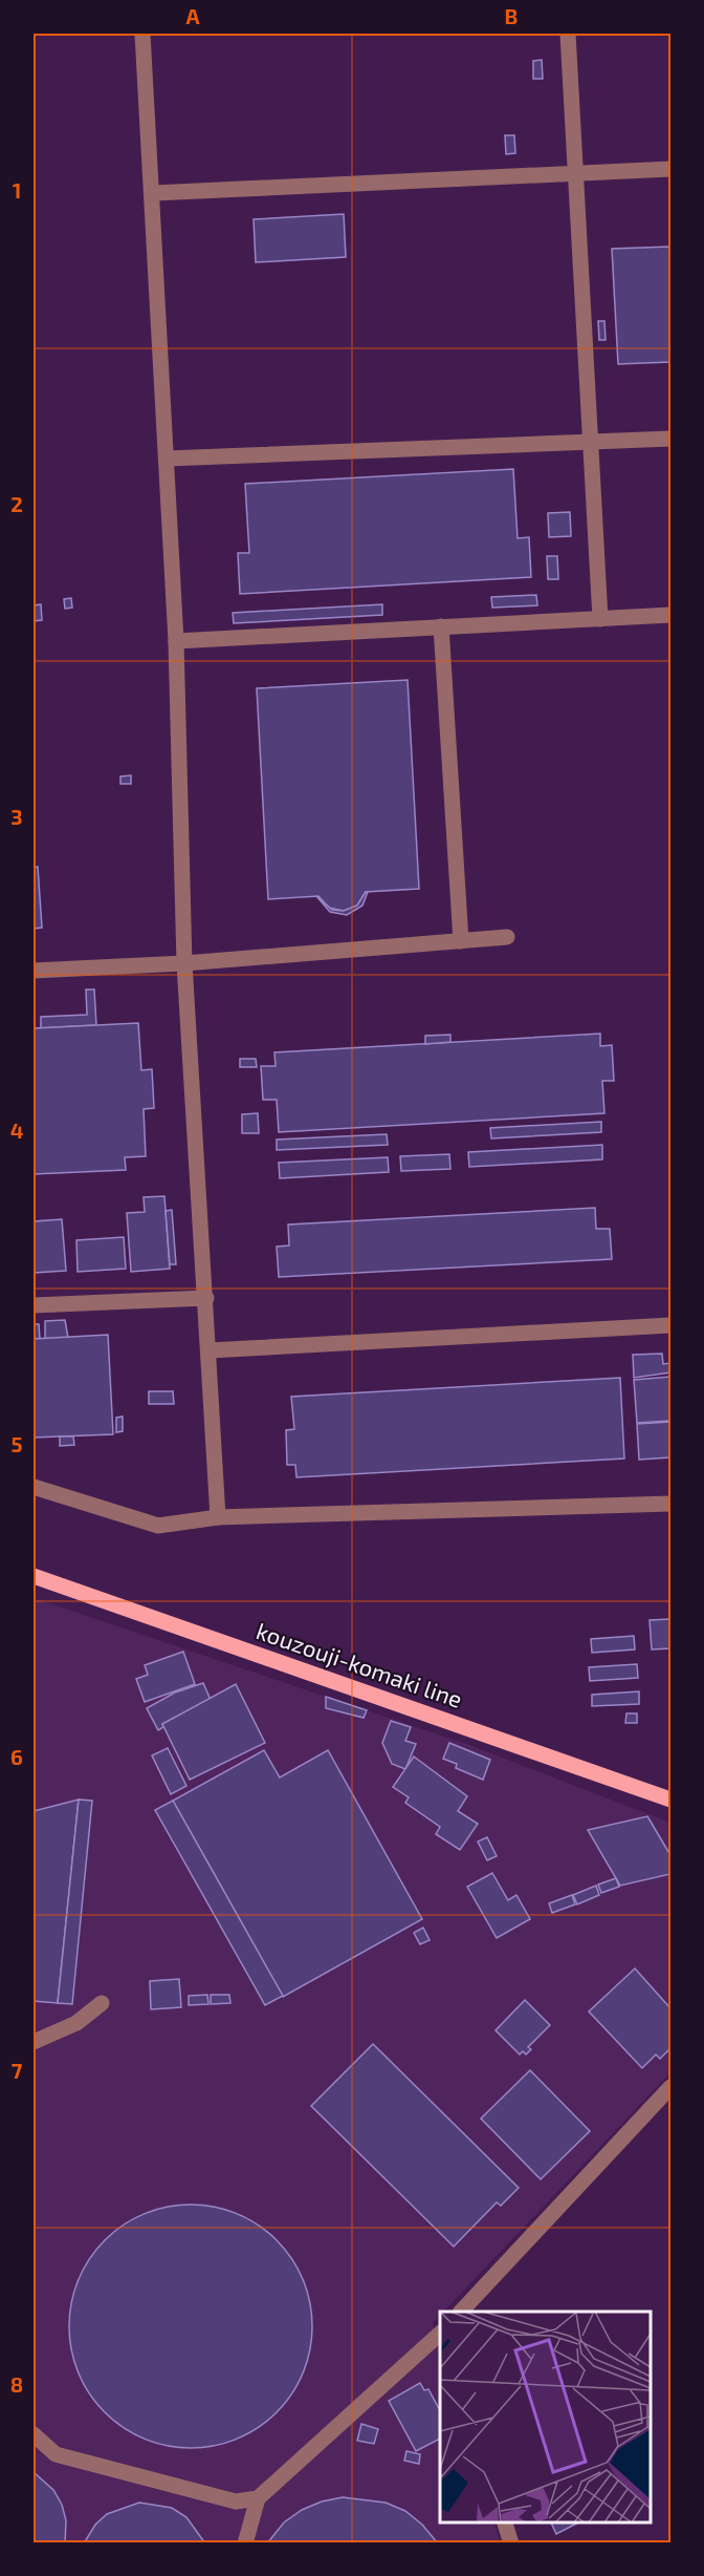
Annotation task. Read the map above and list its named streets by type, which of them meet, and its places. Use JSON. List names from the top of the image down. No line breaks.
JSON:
{"streets":{"main road":["kouzouji-komaki line"]},"grid":{"columns":["A","B"],"rows":["1","2","3","4","5","6","7","8"]}}
